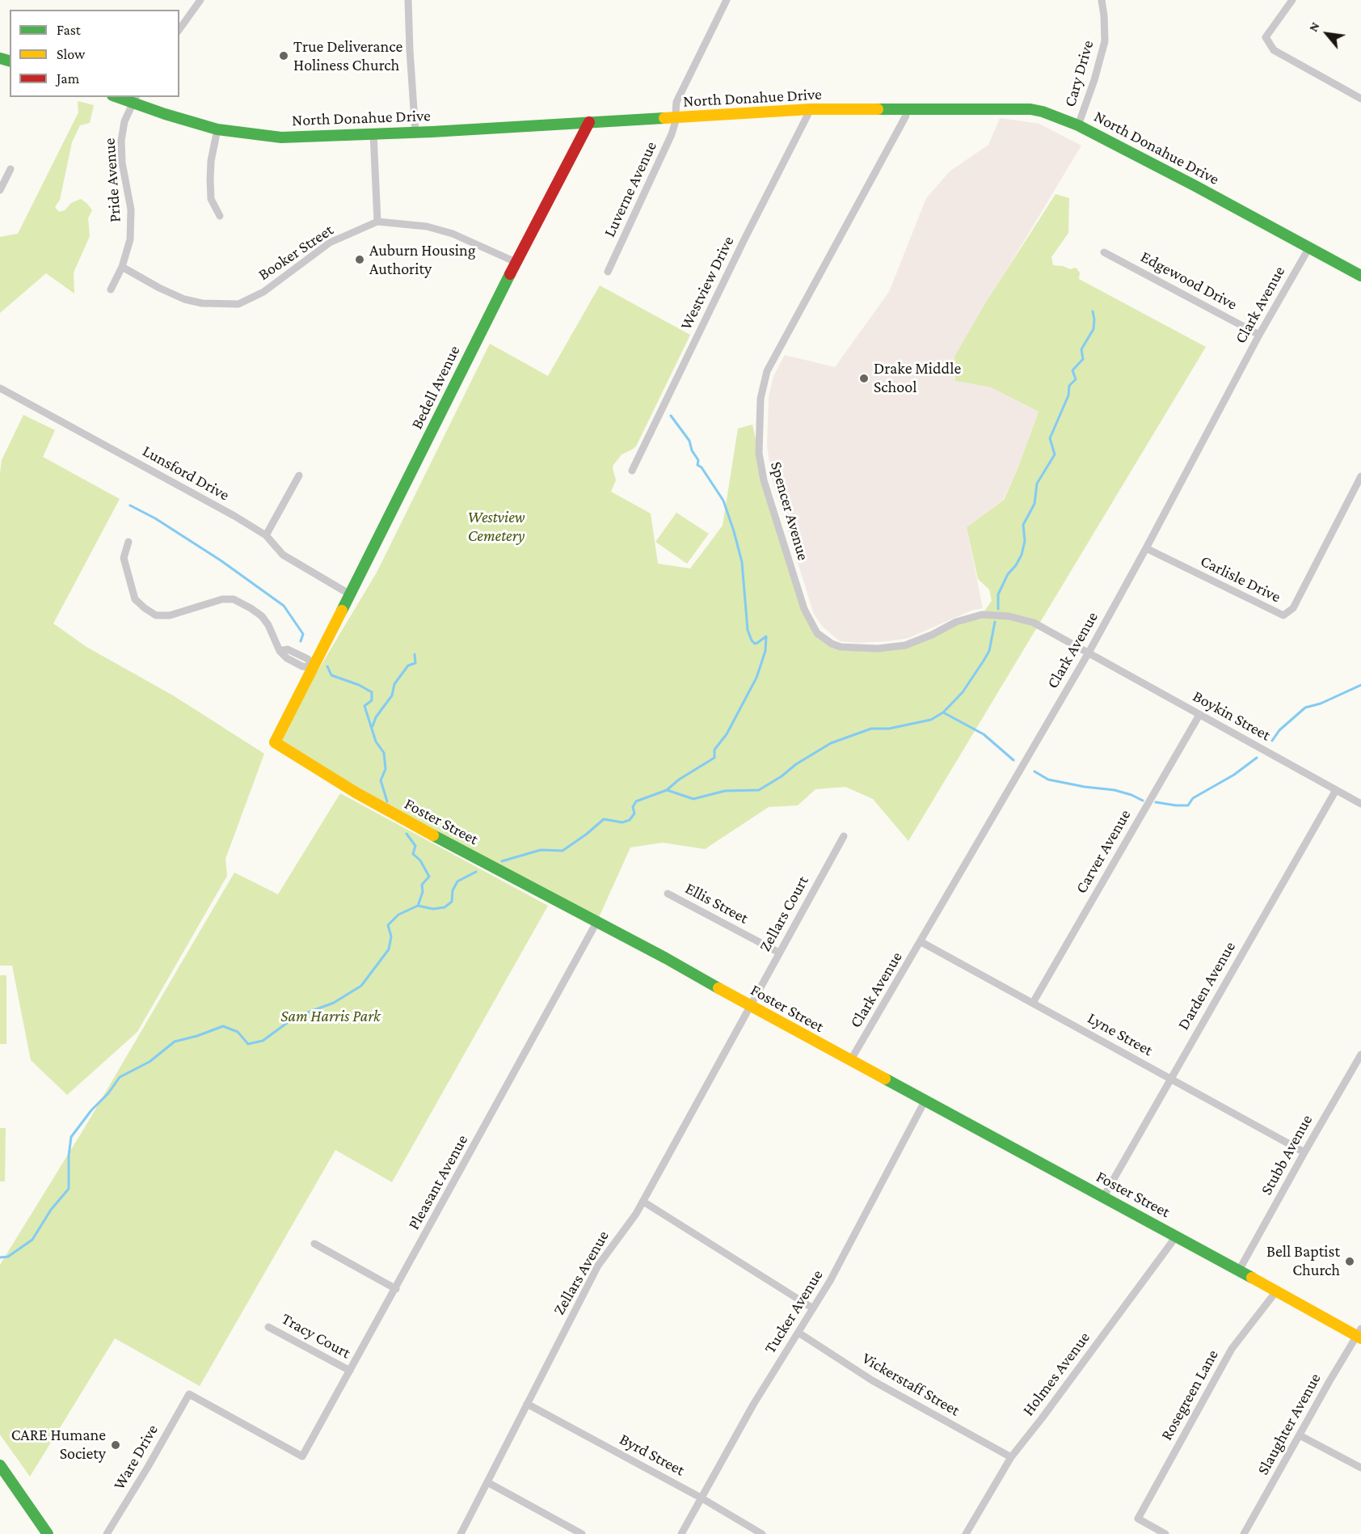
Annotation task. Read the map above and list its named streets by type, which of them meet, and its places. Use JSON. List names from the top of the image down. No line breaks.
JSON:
{"streets":{"street":["Cary Drive","North Donahue Drive","Pride Avenue","Luverne Avenue","Booker Street","Edgewood Drive","Westview Drive","Clark Avenue","Bedell Avenue","Lunsford Drive","Spencer Avenue","Carlisle Drive","Boykin Street","Foster Street","Carver Avenue","Ellis Street","Zellars Court","Darden Avenue","Lyne Street","Stubb Avenue","Pleasant Avenue","Zellars Avenue","Tucker Avenue","Tracy Court","Holmes Avenue","Vickerstaff Street","Rosegreen Lane","Slaughter Avenue","Byrd Street","Ware Drive"]},"crossings":[["Cary Drive","North Donahue Drive"],["North Donahue Drive","Pride Avenue"],["North Donahue Drive","Luverne Avenue"],["North Donahue Drive","Westview Drive"],["North Donahue Drive","Clark Avenue"],["North Donahue Drive","Bedell Avenue"],["North Donahue Drive","Spencer Avenue"],["Pride Avenue","Booker Street"],["Booker Street","Bedell Avenue"],["Edgewood Drive","Clark Avenue"],["Clark Avenue","Spencer Avenue"],["Clark Avenue","Carlisle Drive"],["Clark Avenue","Boykin Street"],["Clark Avenue","Foster Street"],["Clark Avenue","Lyne Street"],["Bedell Avenue","Lunsford Drive"],["Bedell Avenue","Foster Street"],["Spencer Avenue","Boykin Street"],["Boykin Street","Carver Avenue"],["Boykin Street","Darden Avenue"],["Foster Street","Zellars Court"],["Foster Street","Darden Avenue"],["Foster Street","Stubb Avenue"],["Foster Street","Pleasant Avenue"],["Foster Street","Zellars Avenue"],["Foster Street","Tucker Avenue"],["Foster Street","Holmes Avenue"],["Foster Street","Rosegreen Lane"],["Foster Street","Slaughter Avenue"],["Carver Avenue","Lyne Street"],["Ellis Street","Zellars Court"],["Zellars Court","Zellars Avenue"],["Darden Avenue","Lyne Street"],["Lyne Street","Stubb Avenue"],["Pleasant Avenue","Tracy Court"],["Pleasant Avenue","Ware Drive"],["Zellars Avenue","Byrd Street"],["Tucker Avenue","Vickerstaff Street"],["Tucker Avenue","Byrd Street"],["Holmes Avenue","Vickerstaff Street"]],"parks":["Westview Cemetery","Sam Harris Park"],"places":["True Deliverance Holiness Church","Auburn Housing Authority","Drake Middle School","Bell Baptist Church","CARE Humane Society"],"legend":["Fast","Slow","Jam"],"north":"top left"}
